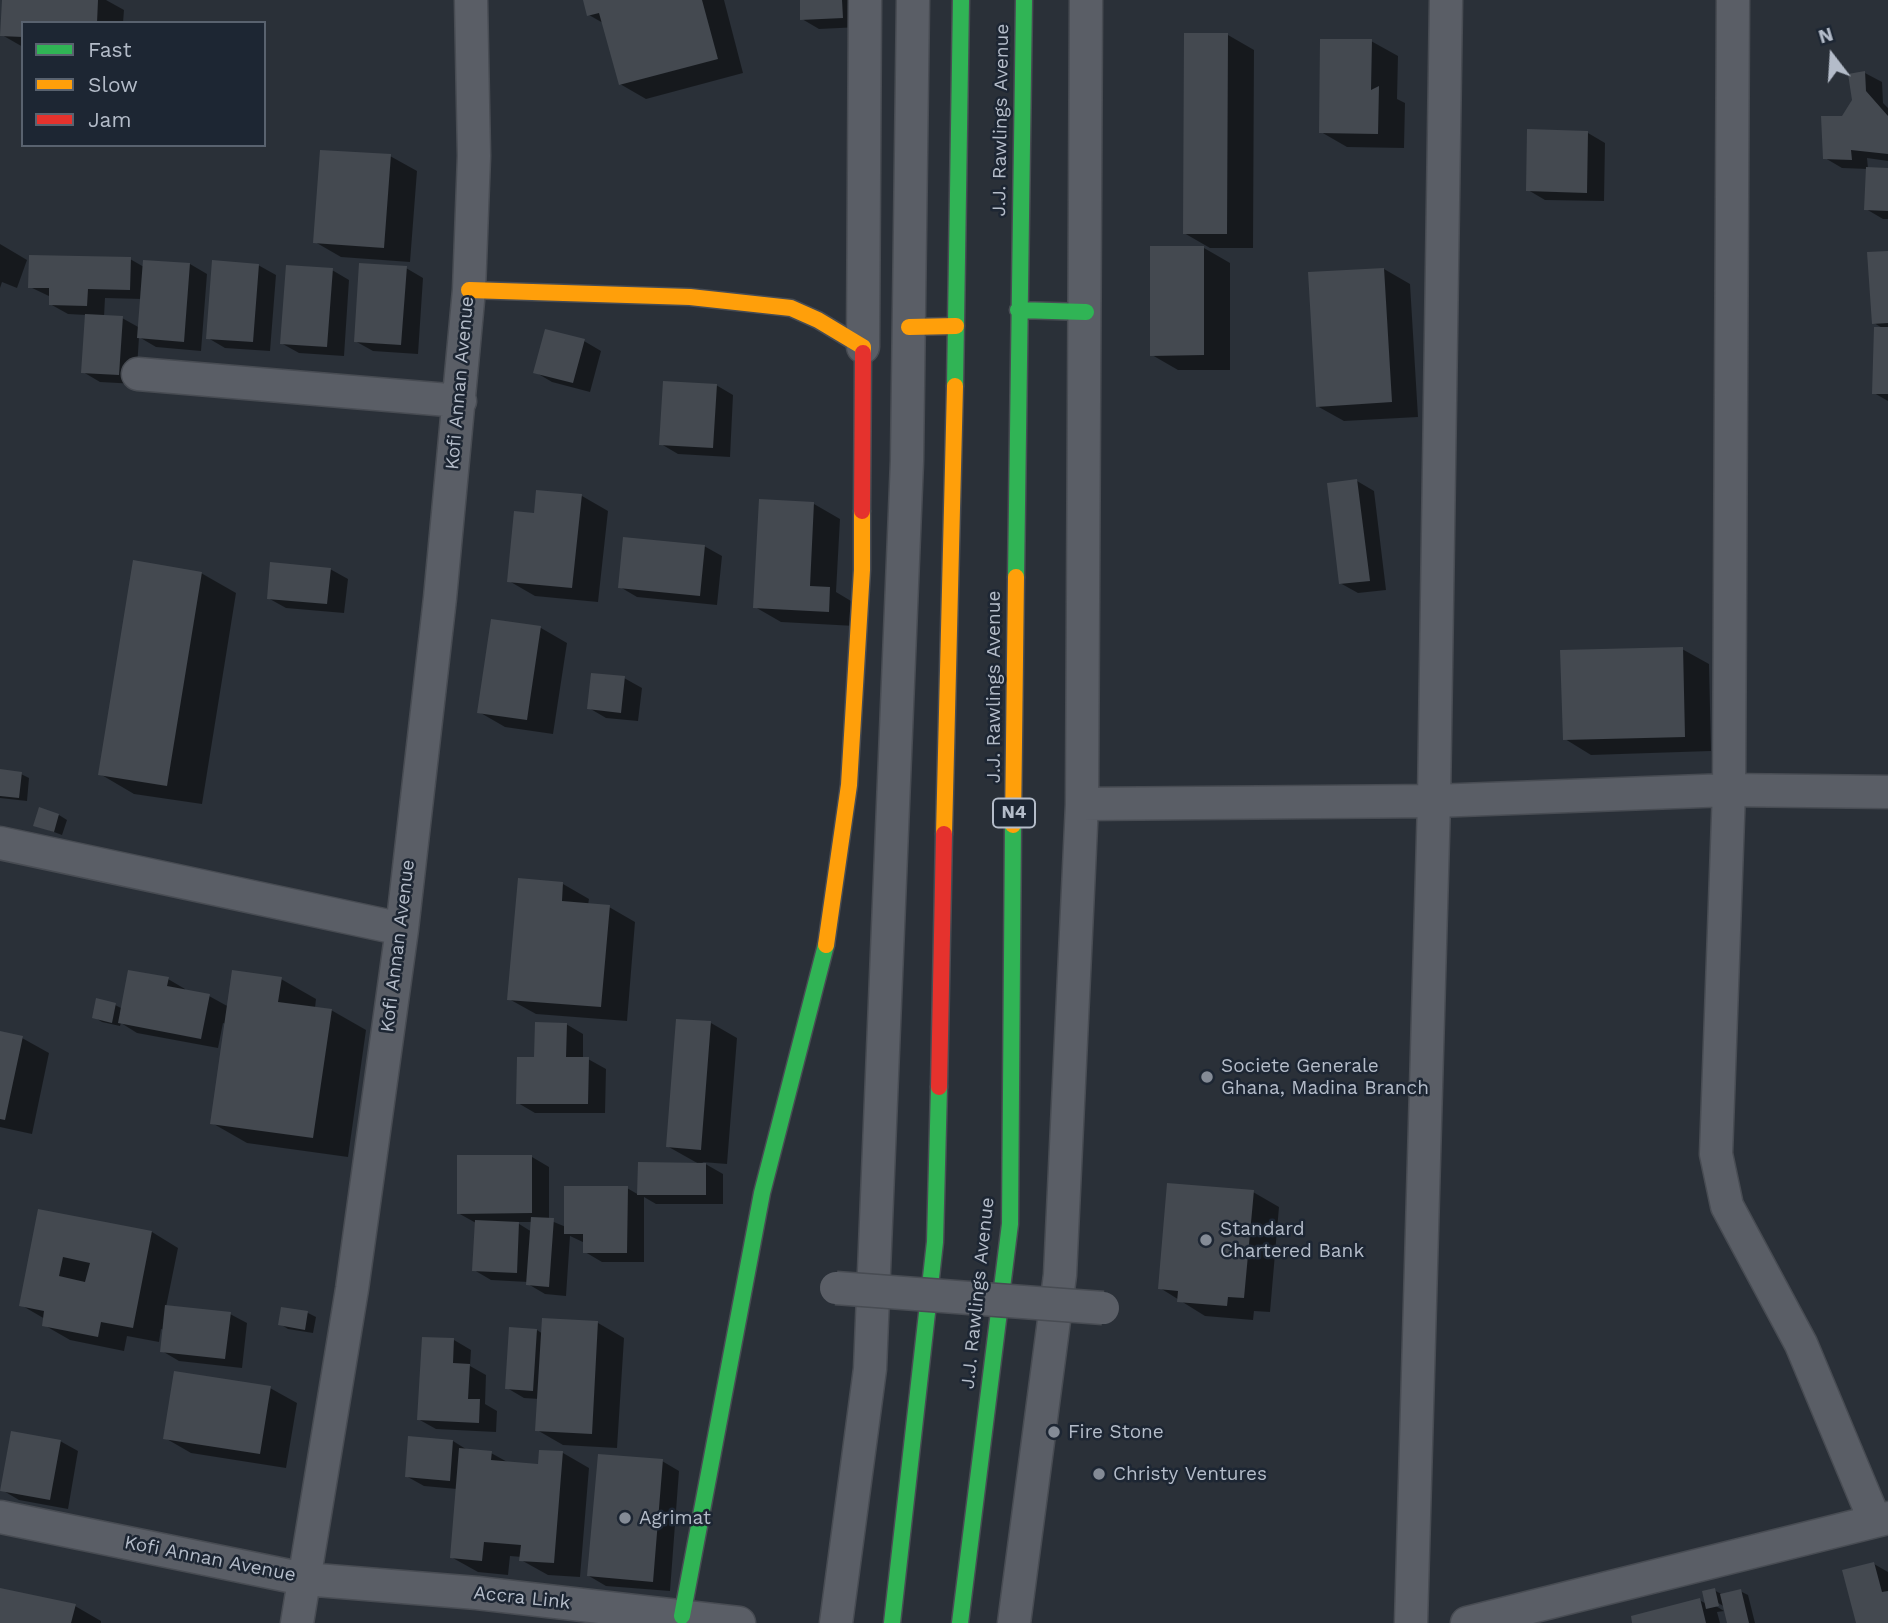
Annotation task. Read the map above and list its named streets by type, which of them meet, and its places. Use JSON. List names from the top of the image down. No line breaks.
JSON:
{"streets":{"main road":["J.J. Rawlings Avenue","N4"],"street":["Kofi Annan Avenue","Accra Link"]},"crossings":[["Kofi Annan Avenue","Accra Link"]],"places":["Societe Generale Ghana, Madina Branch","Standard Chartered Bank","Fire Stone","Christy Ventures","Agrimat"],"legend":["Fast","Slow","Jam"],"north":"top"}
